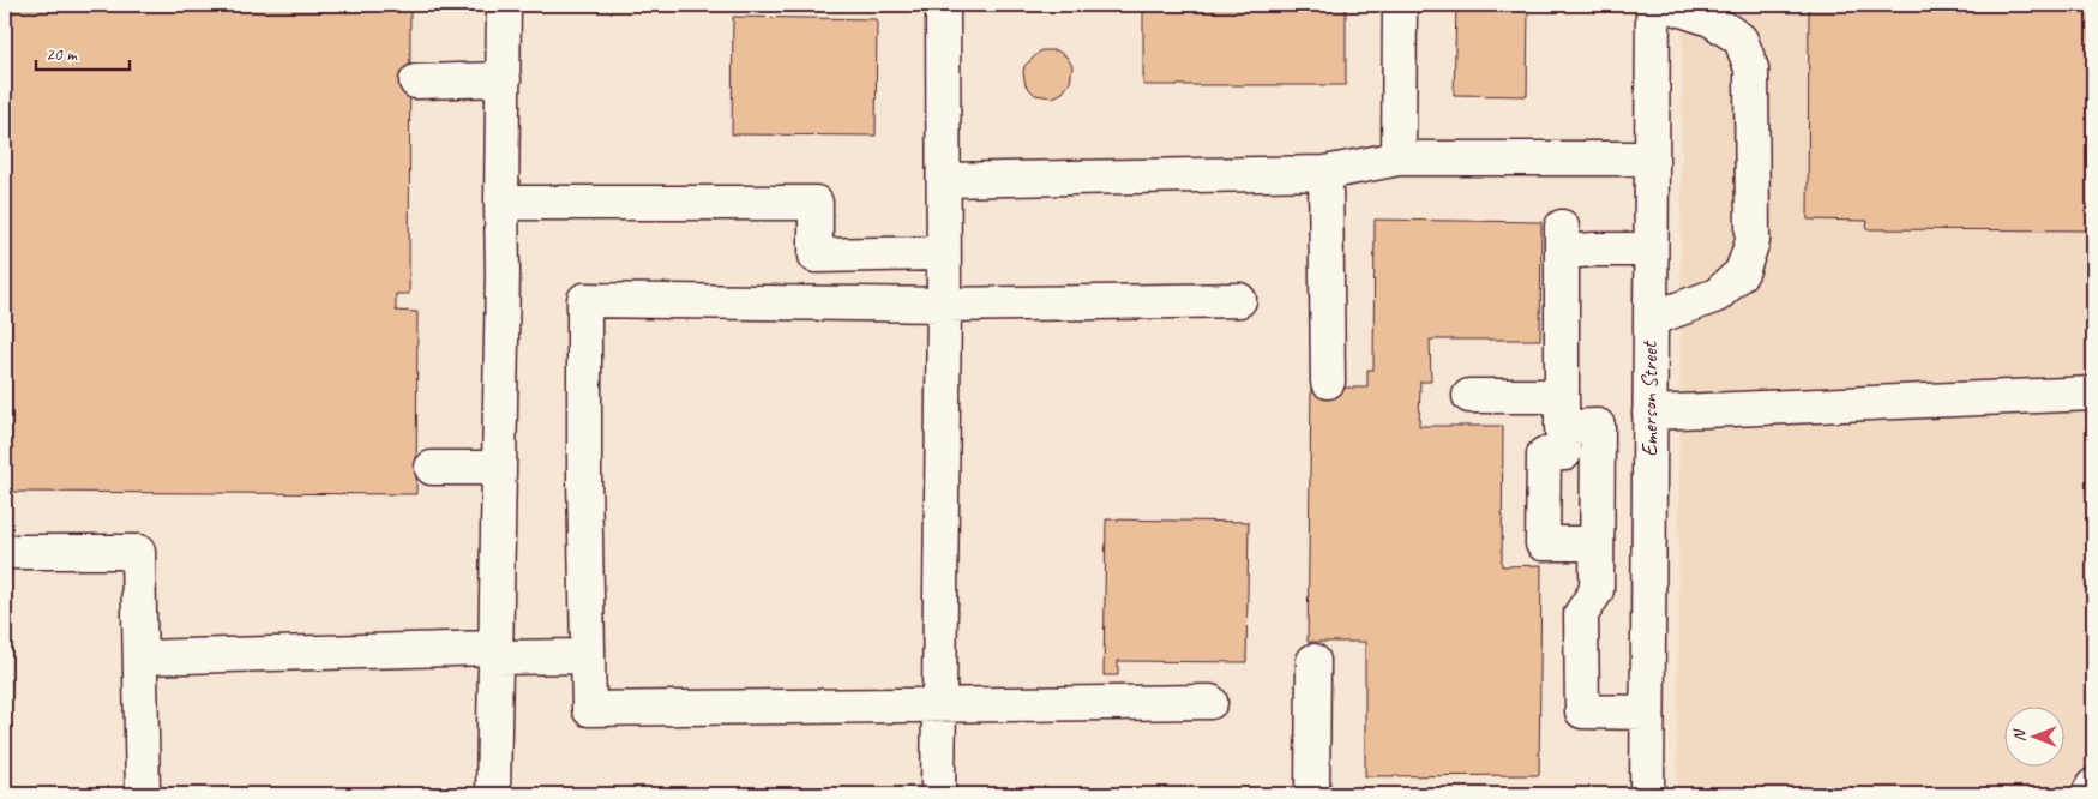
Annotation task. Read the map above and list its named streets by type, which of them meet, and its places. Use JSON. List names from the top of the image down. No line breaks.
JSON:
{"streets":{"street":["Emerson Street"]},"scale_bar":"20 m","north":"left"}
